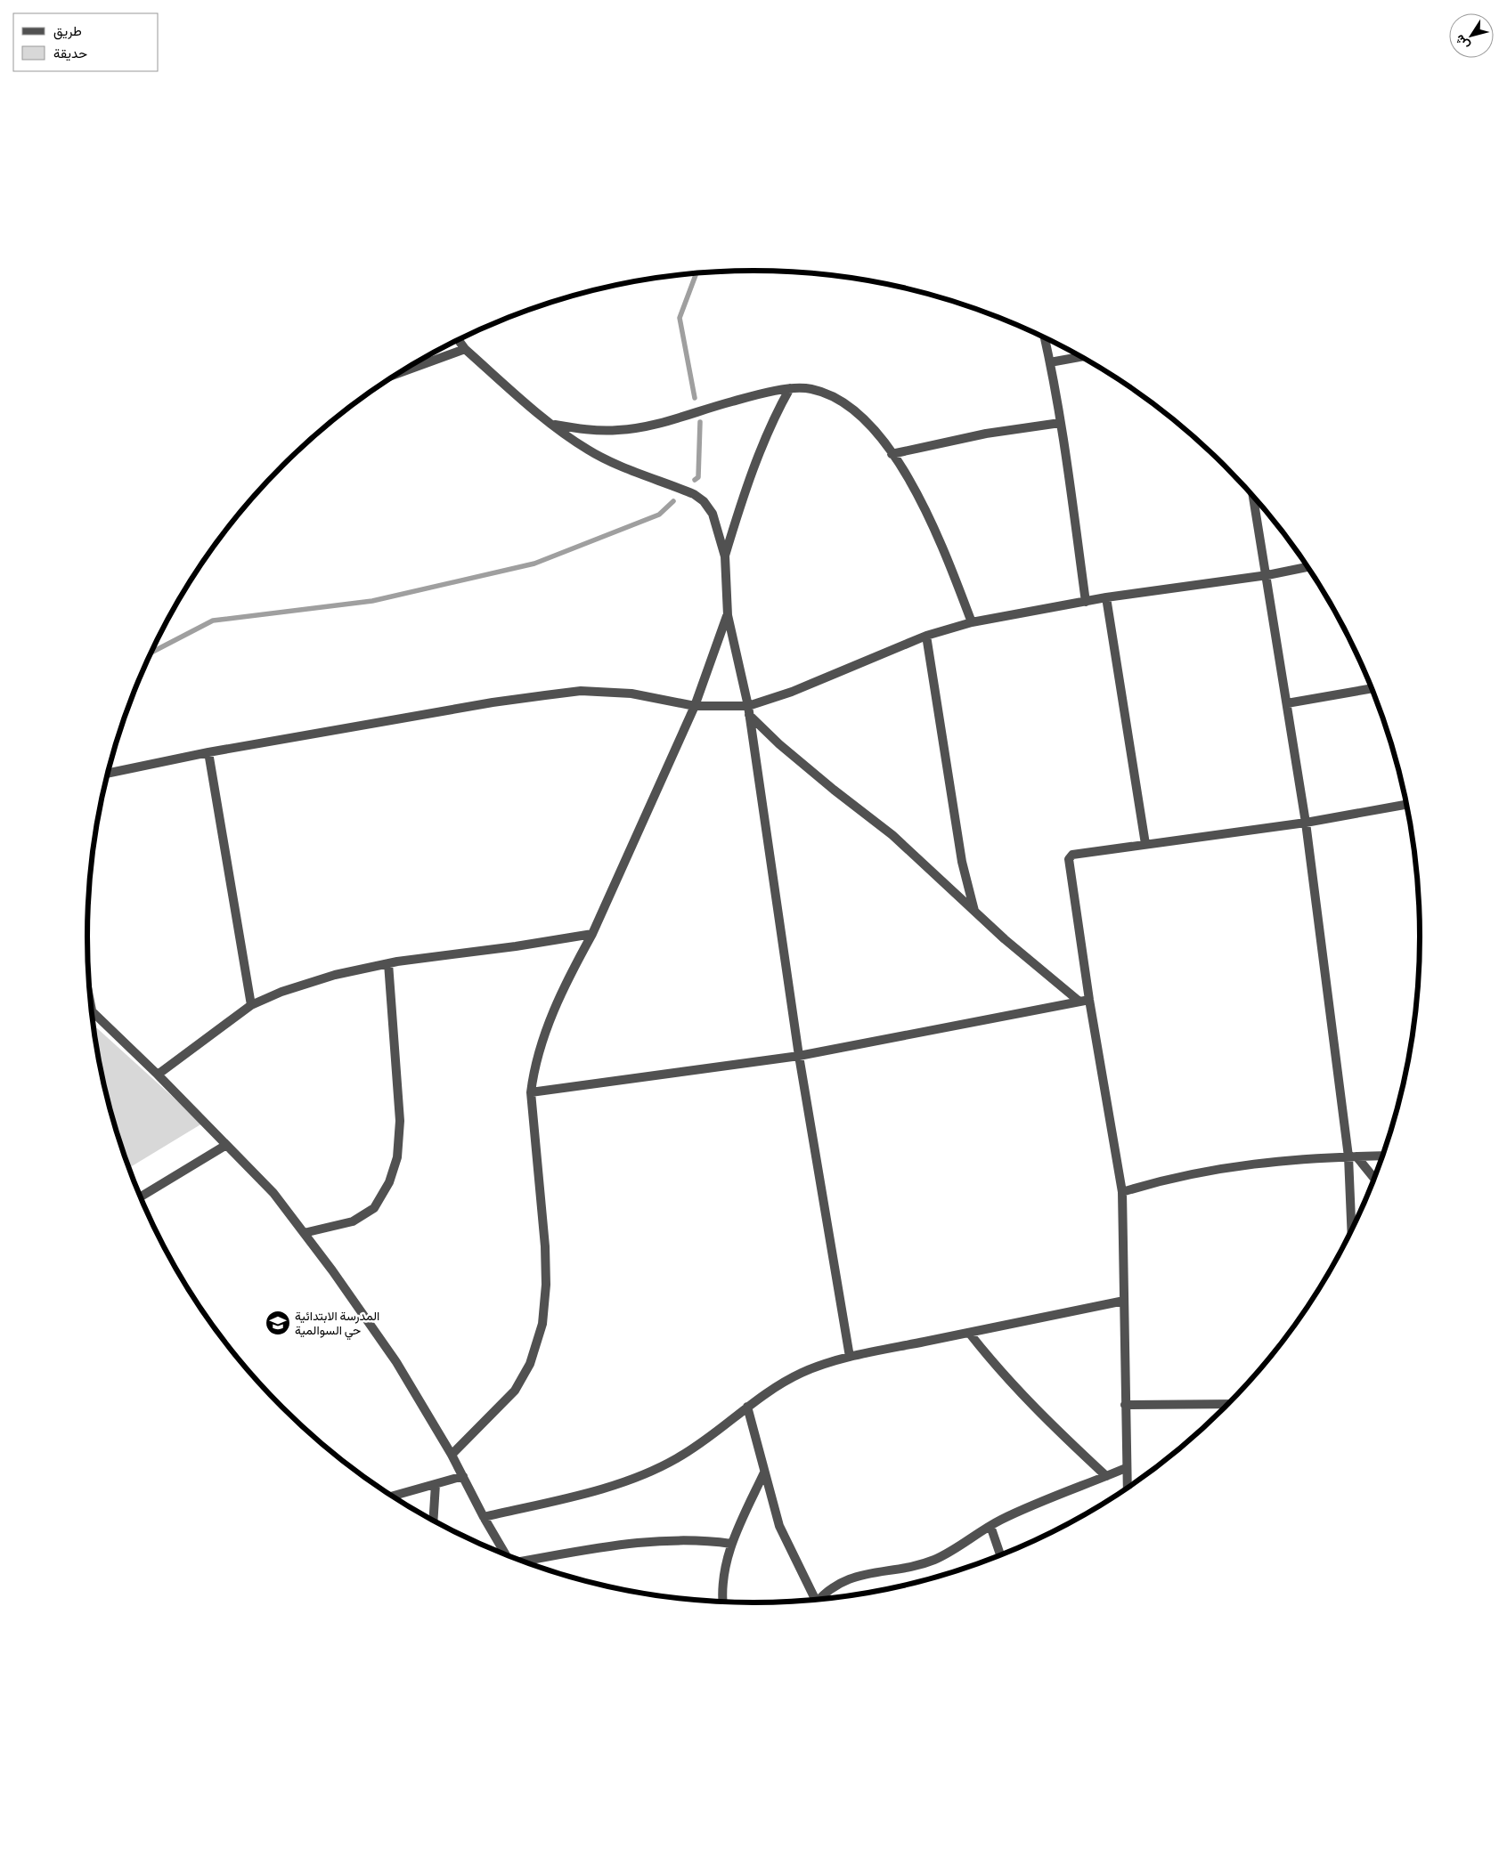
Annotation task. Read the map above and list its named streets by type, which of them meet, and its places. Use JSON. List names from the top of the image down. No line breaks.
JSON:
{"places":{"school or university":["المدرسة الابتدائية حي السوالمية"]},"legend":["طريق","حديقة"],"north":"bottom left"}
